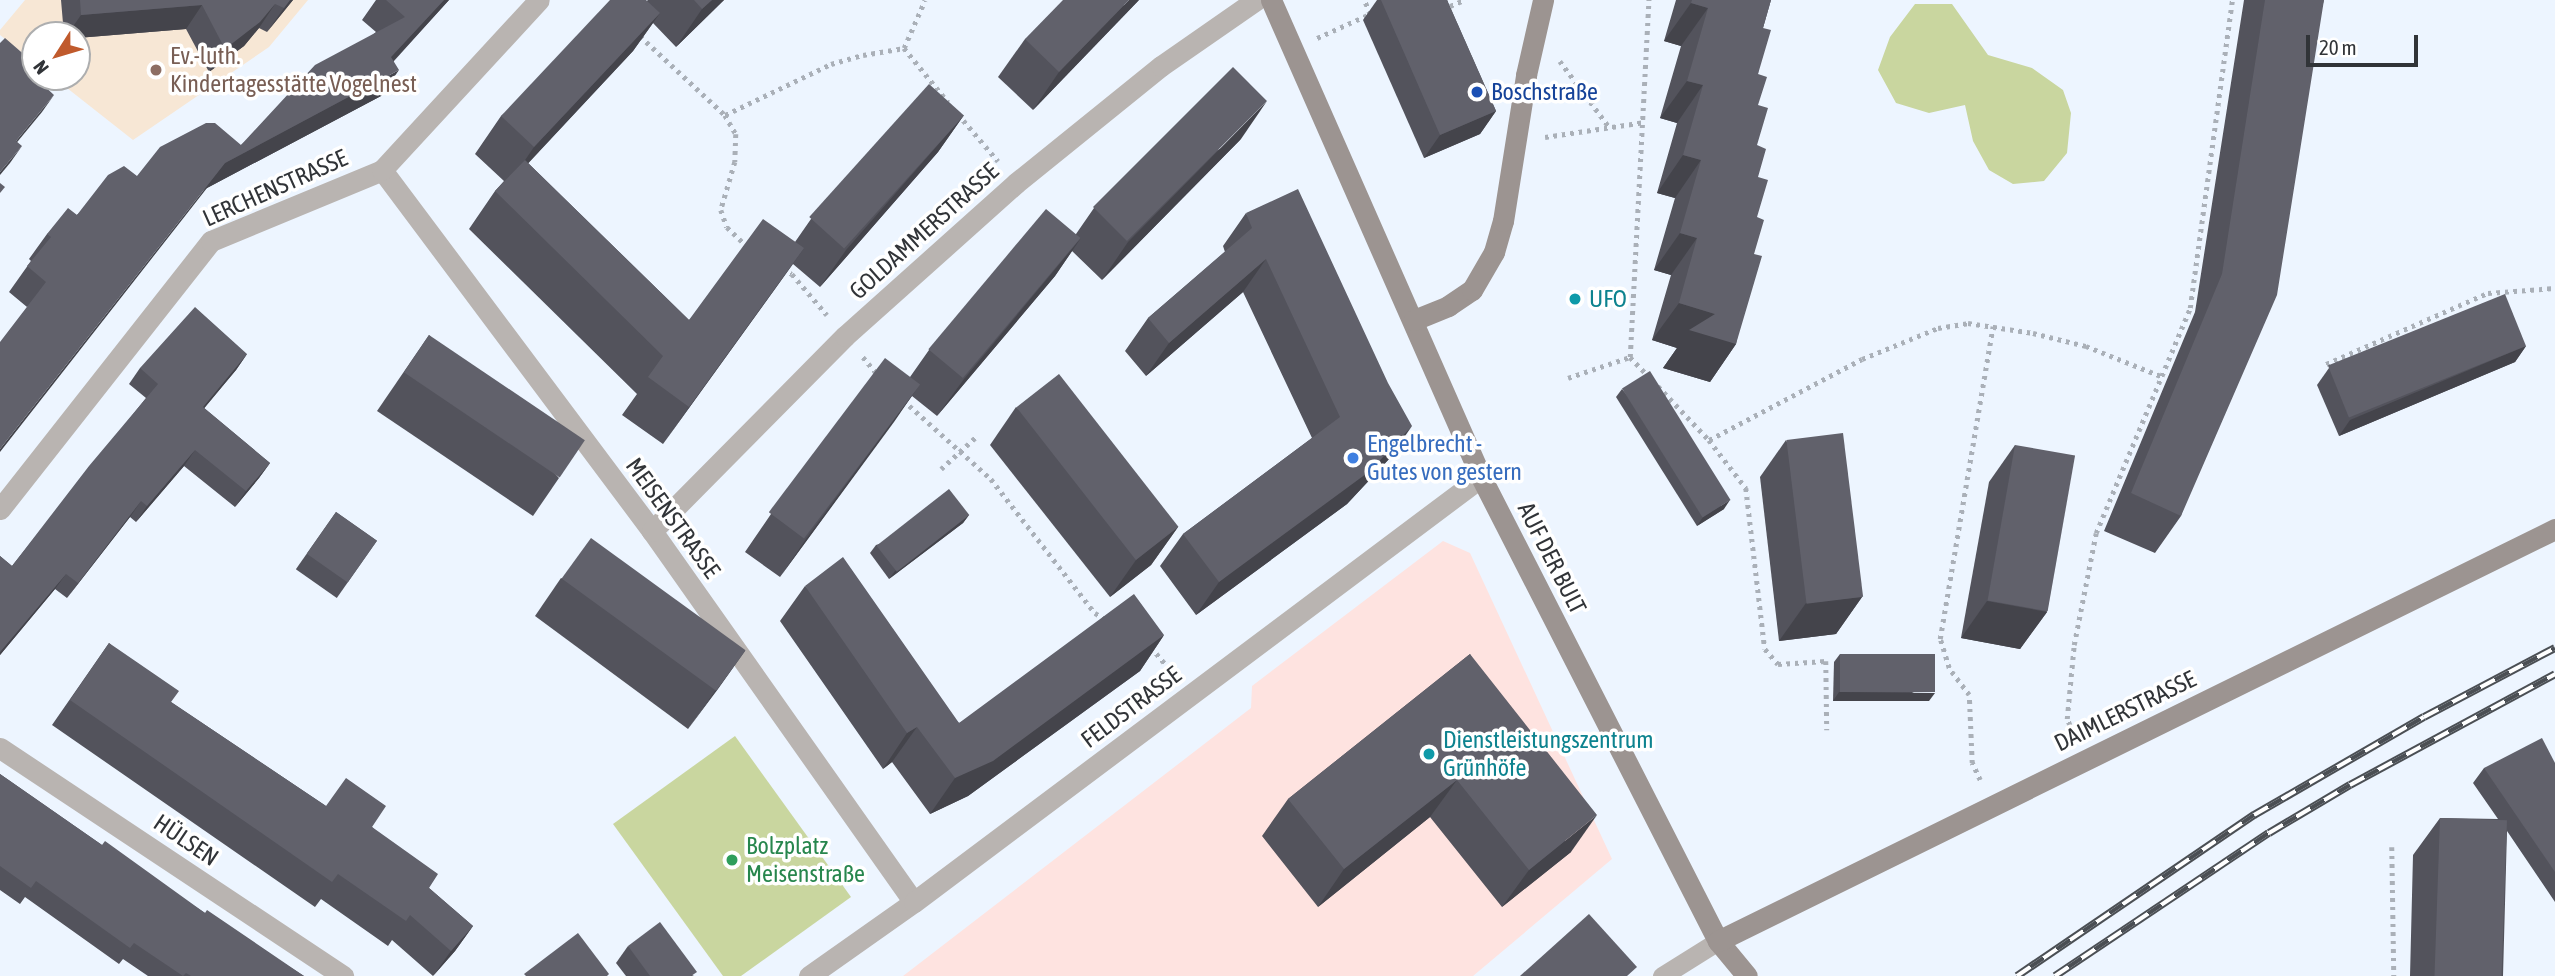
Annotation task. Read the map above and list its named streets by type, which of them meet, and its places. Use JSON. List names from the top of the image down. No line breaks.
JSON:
{"streets":{"street":["LERCHENSTRASSE","GOLDAMMERSTRASSE","MEISENSTRASSE","AUF DER BULT","FELDSTRASSE","DAIMLERSTRASSE","HÜLSEN"]},"crossings":[["LERCHENSTRASSE","MEISENSTRASSE"],["GOLDAMMERSTRASSE","MEISENSTRASSE"],["MEISENSTRASSE","FELDSTRASSE"],["AUF DER BULT","FELDSTRASSE"],["AUF DER BULT","DAIMLERSTRASSE"]],"places":["Ev.-luth. Kindertagesstätte Vogelnest","Boschstraße","UFO","Engelbrecht - Gutes von gestern","Dienstleistungszentrum Grünhöfe","Bolzplatz Meisenstraße"],"scale_bar":"20 m","north":"bottom left"}
